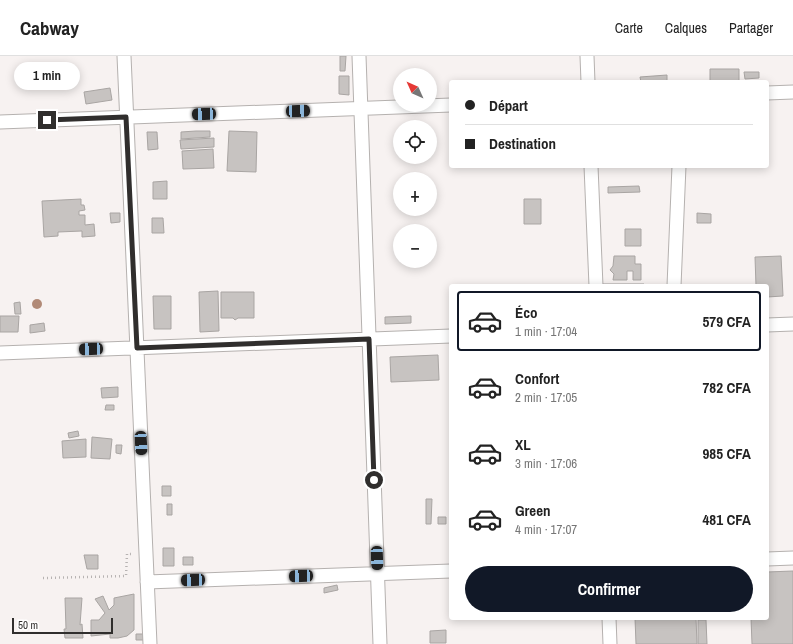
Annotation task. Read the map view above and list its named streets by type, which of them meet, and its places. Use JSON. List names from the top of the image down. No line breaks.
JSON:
{"scale_bar":"50 m","north":"top left","page":{"header":"Cabway","nav":["Carte","Calques","Partager"],"bubble":"1 min","map_buttons":["+","−"],"banner":["Départ","Destination"],"list":[{"name":"Éco","note":"1 min · 17:04","value":"579 CFA"},{"name":"Confort","note":"2 min · 17:05","value":"782 CFA"},{"name":"XL","note":"3 min · 17:06","value":"985 CFA"},{"name":"Green","note":"4 min · 17:07","value":"481 CFA"}],"buttons":"Confirmer","scale":"50 m"}}
